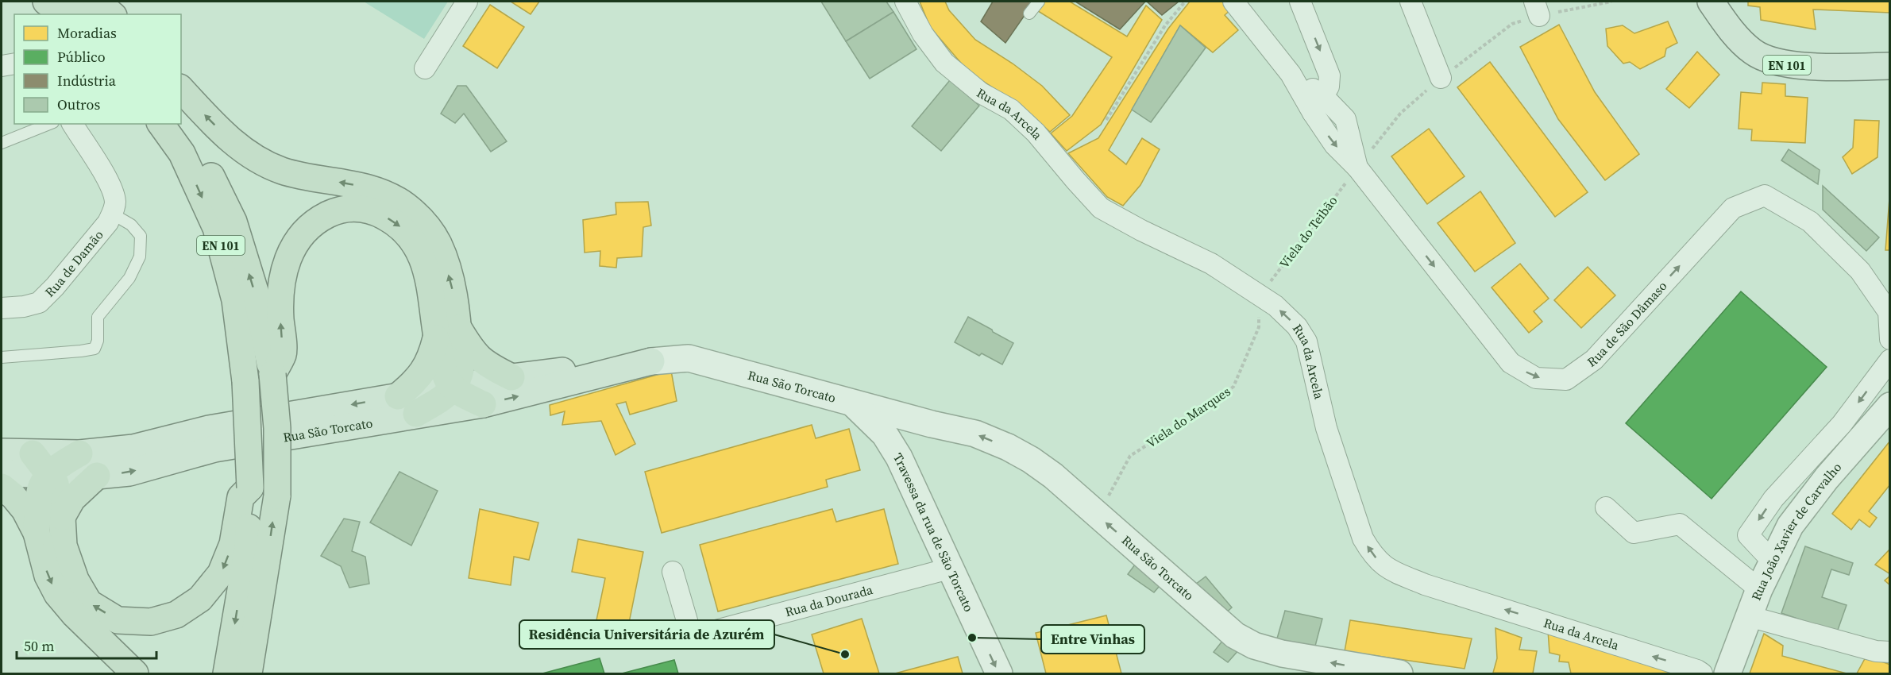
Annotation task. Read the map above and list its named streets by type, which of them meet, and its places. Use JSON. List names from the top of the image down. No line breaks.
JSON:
{"streets":{"highway":["EN 101"],"main road":["Rua São Torcato"],"street":["Rua da Arcela","Rua de Damão","Rua de São Dâmaso","Travessa da rua de São Torcato","Rua João Xavier de Carvalho","Rua da Dourada"],"path":["Viela do Teibão","Viela do Marques"]},"crossings":[["Rua da Arcela","Viela do Teibão"],["Rua da Arcela","Viela do Marques"],["Viela do Teibão","Rua de São Dâmaso"],["Viela do Teibão","Viela do Marques"],["Rua São Torcato","Travessa da rua de São Torcato"],["Travessa da rua de São Torcato","Rua da Dourada"]],"one_way":["Rua da Arcela","Travessa da rua de São Torcato"],"places":["Entre Vinhas","Residência Universitária de Azurém"],"legend":["Moradias","Público","Indústria","Outros"],"scale_bar":"50 m"}
